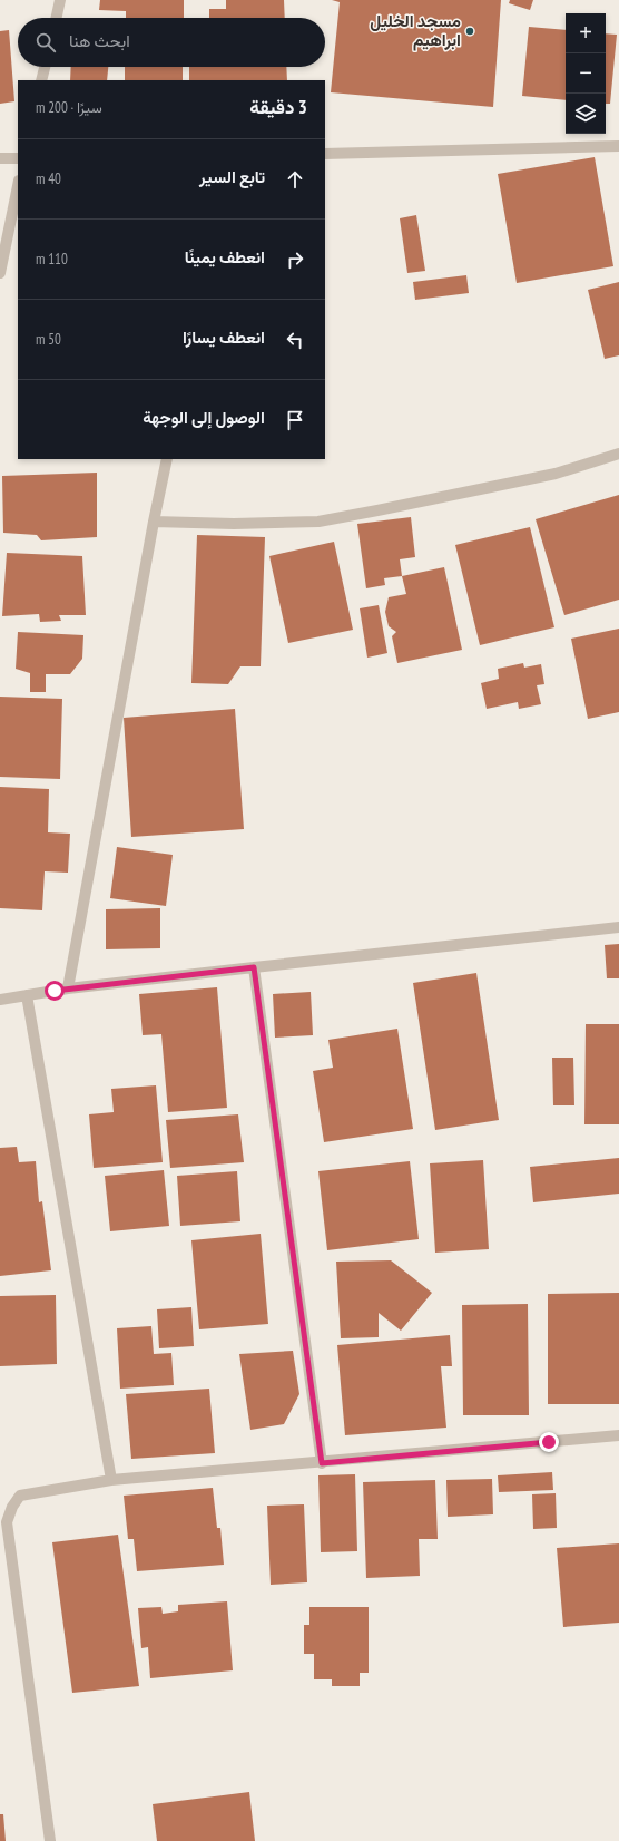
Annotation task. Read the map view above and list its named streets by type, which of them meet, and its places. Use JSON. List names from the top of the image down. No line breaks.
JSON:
{"places":["مسجد الخليل ابراهيم"],"page":{"map_buttons":["+","−"],"search":"ابحث هنا","heading":["3 دقيقة","سيرًا · 200 m"],"list":[["تابع السير","40 m"],["انعطف يمينًا","110 m"],["انعطف يسارًا","50 m"],"الوصول إلى الوجهة"]}}
